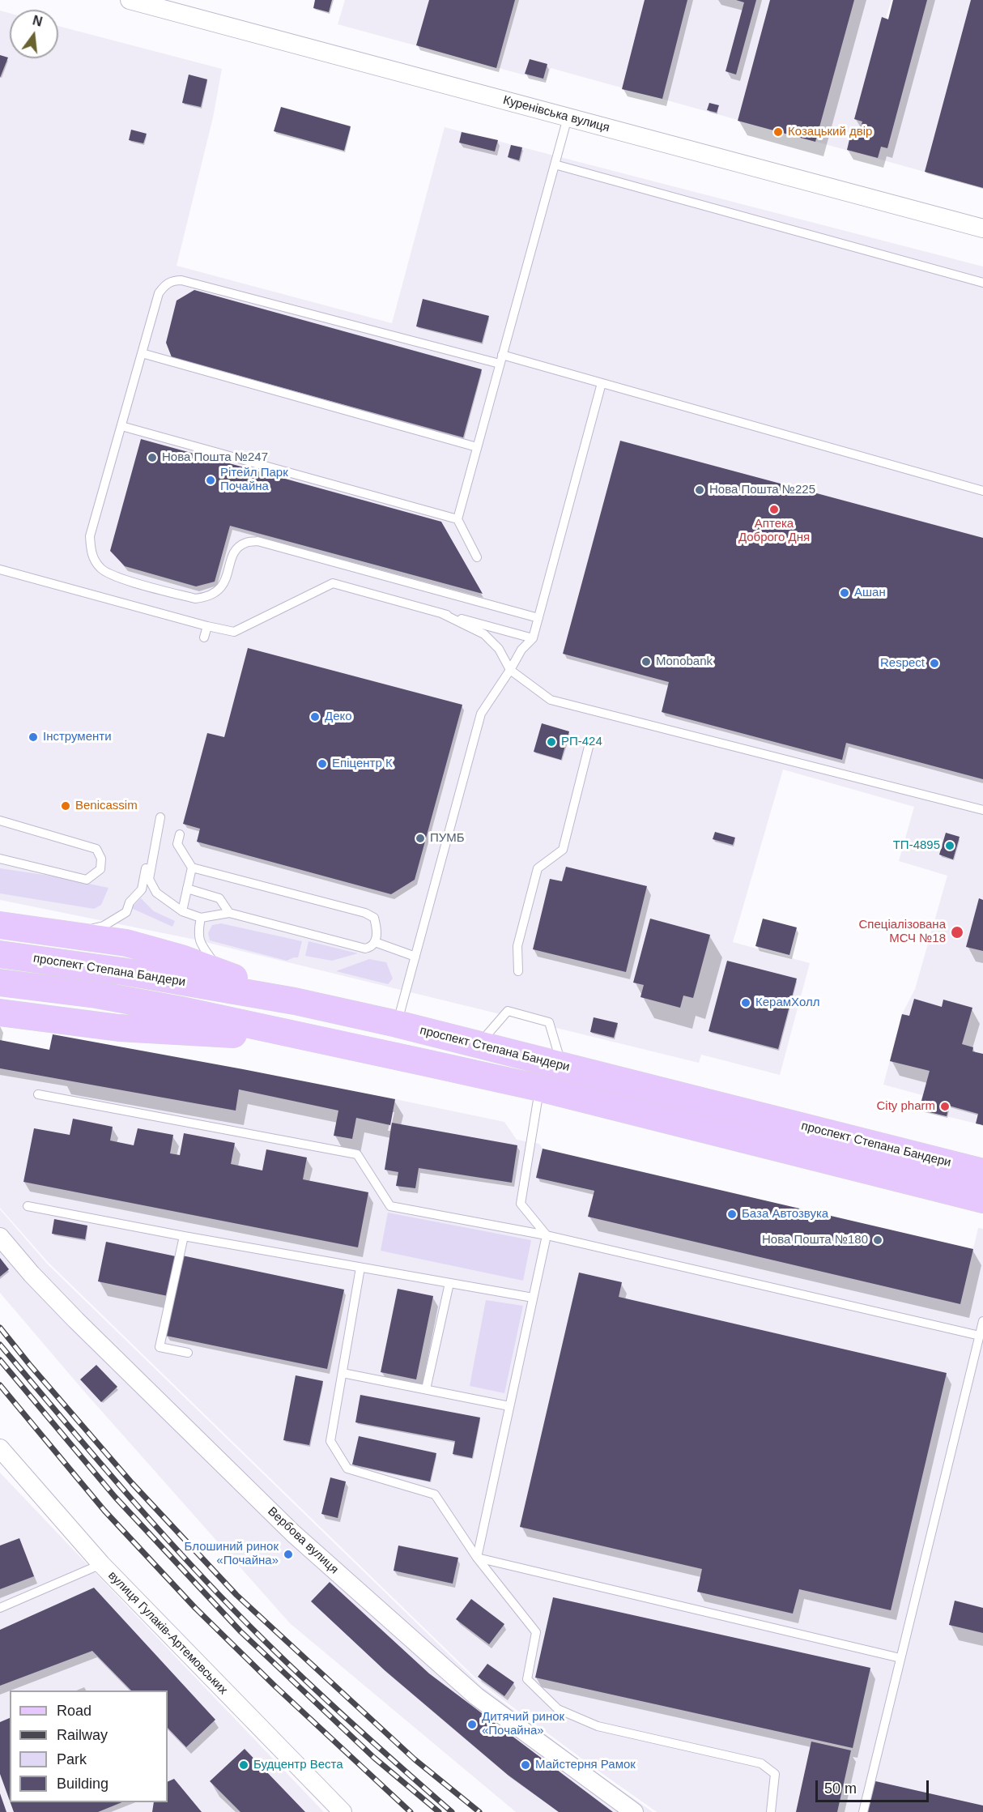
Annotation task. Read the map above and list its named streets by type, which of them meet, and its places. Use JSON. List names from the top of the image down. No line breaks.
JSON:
{"streets":{"main road":["проспект Степана Бандери"],"street":["Куренівська вулиця","Вербова вулиця","вулиця Гулаків-Артемовських"]},"places":["Козацький двір","Нова Пошта №247","Рітейл Парк Почайна","Нова Пошта №225","Аптека Доброго Дня","Ашан","Monobank","Respect","Деко","Інструменти","РП-424","Епіцентр К","Benicassim","ПУМБ","ТП-4895","Спеціалізована МСЧ №18","КерамХолл","City pharm","База Автозвука","Нова Пошта №180","Блошиний ринок «Почайна»","Дитячий ринок «Почайна»","Будцентр Веста","Майстерня Рамок"],"legend":["Road","Railway","Park","Building"],"scale_bar":"50 m","north":"top"}
